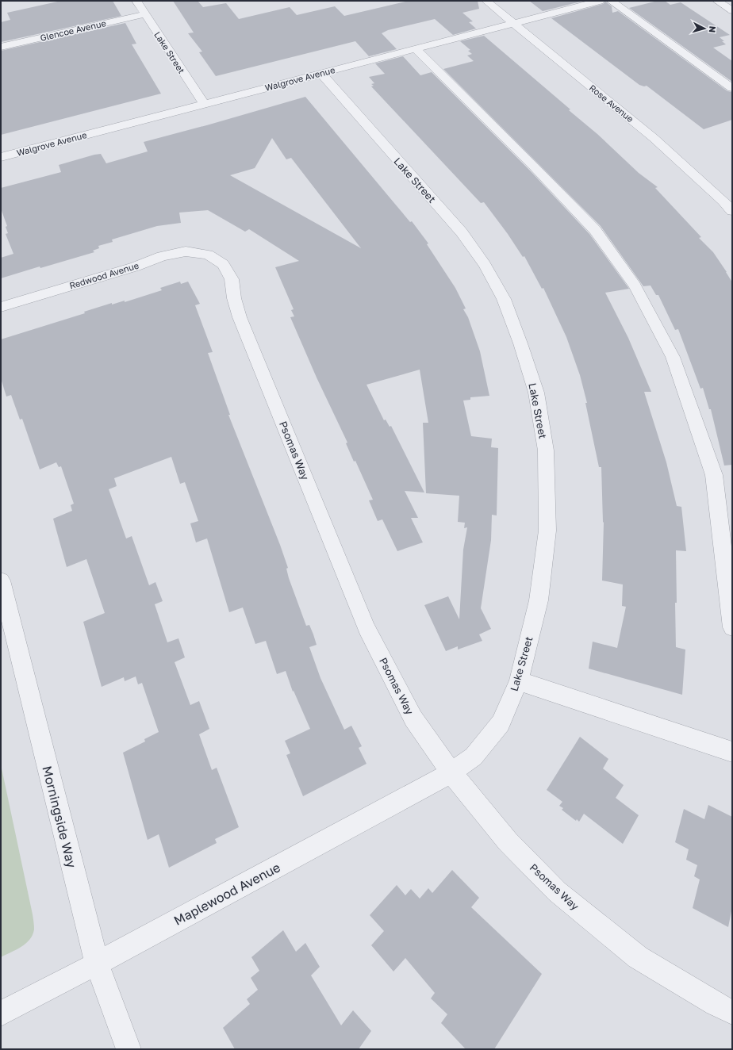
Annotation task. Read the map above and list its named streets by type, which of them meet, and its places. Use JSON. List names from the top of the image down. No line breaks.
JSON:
{"streets":{"street":["Glencoe Avenue","Lake Street","Walgrove Avenue","Rose Avenue","Redwood Avenue","Psomas Way","Morningside Way","Maplewood Avenue"]},"crossings":[["Glencoe Avenue","Lake Street"],["Lake Street","Walgrove Avenue"],["Lake Street","Psomas Way"],["Lake Street","Maplewood Avenue"],["Walgrove Avenue","Rose Avenue"],["Redwood Avenue","Psomas Way"],["Psomas Way","Maplewood Avenue"],["Morningside Way","Maplewood Avenue"]],"north":"right"}
